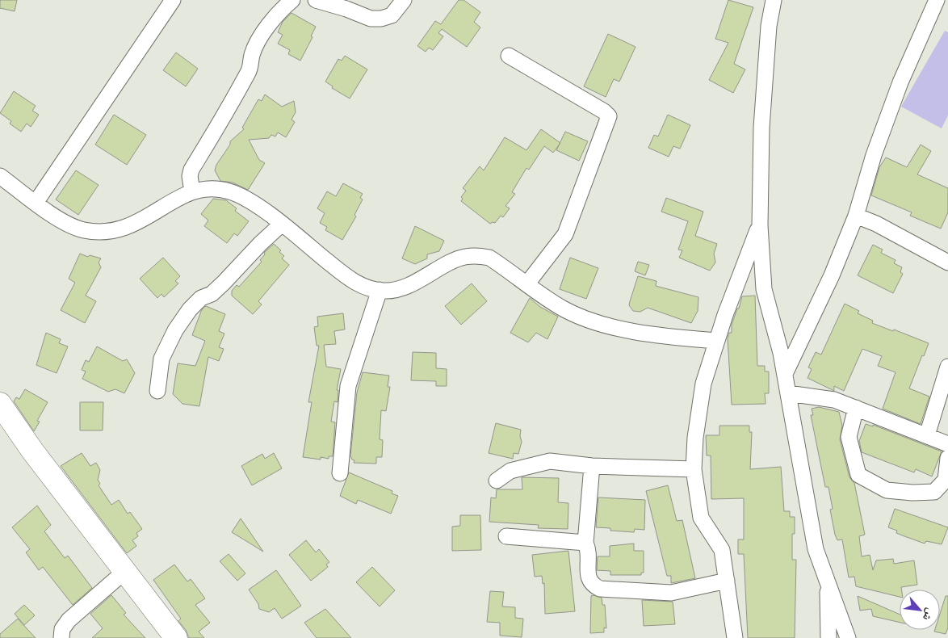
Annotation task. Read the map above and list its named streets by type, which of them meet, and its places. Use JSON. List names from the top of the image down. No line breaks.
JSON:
{"north":"bottom right"}
